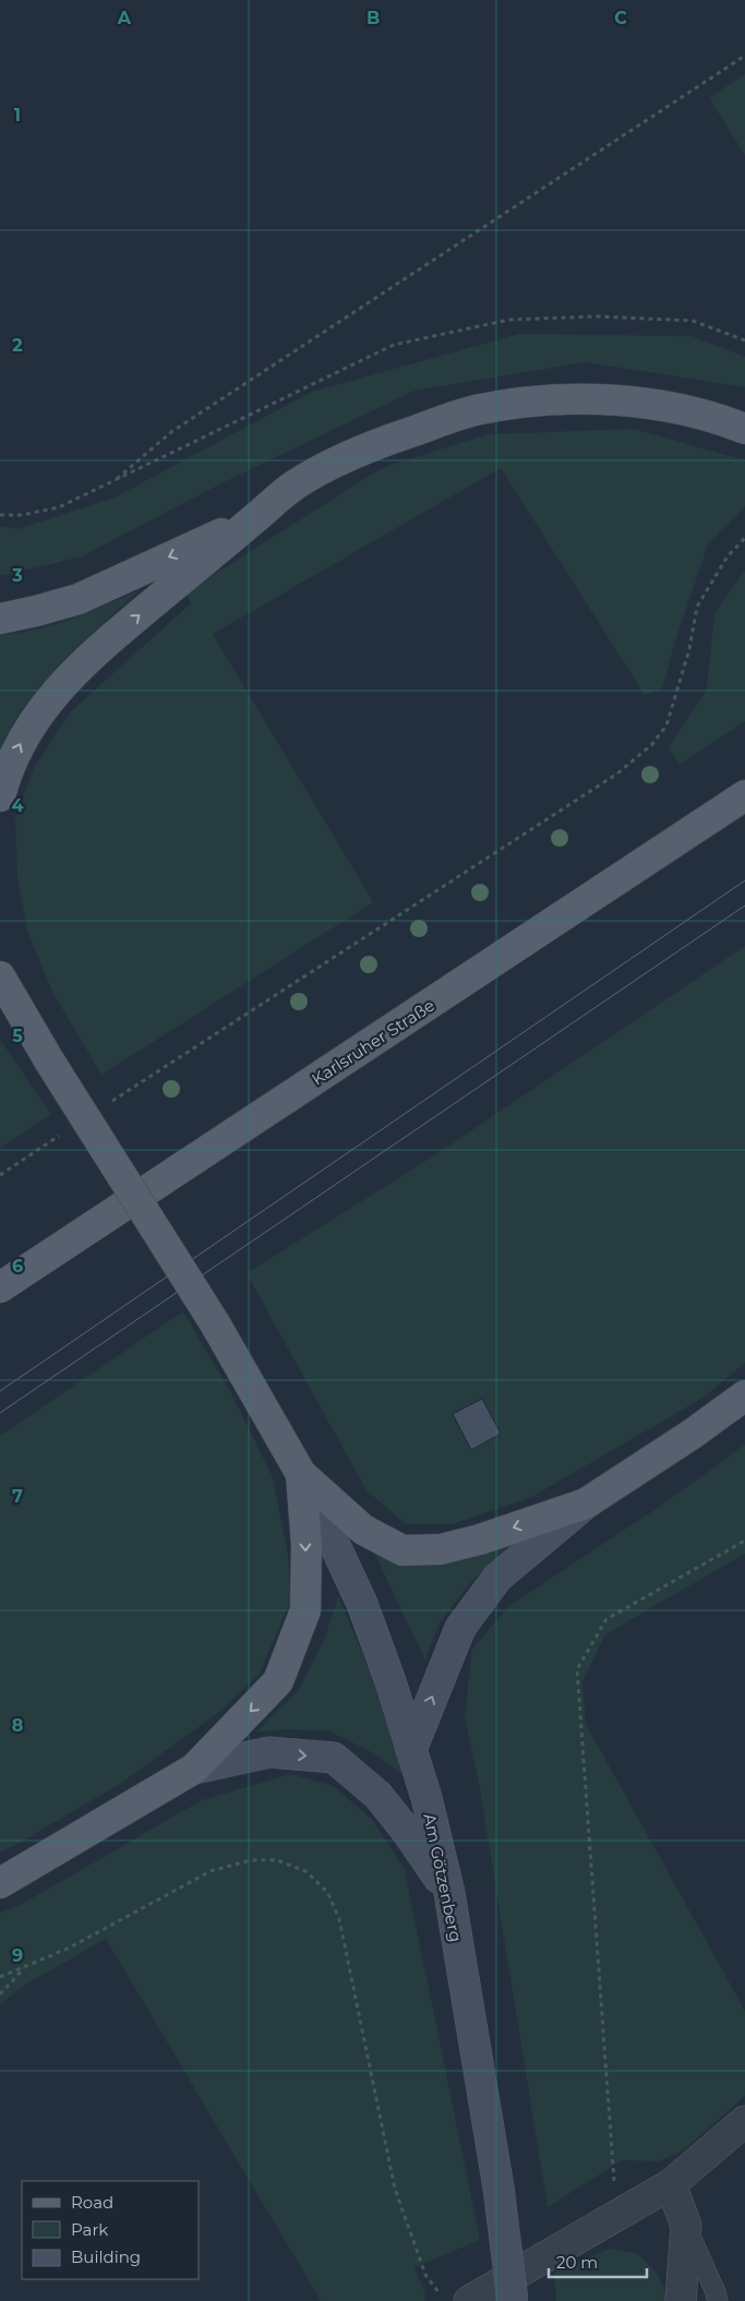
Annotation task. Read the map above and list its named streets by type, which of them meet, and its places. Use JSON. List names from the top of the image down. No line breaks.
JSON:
{"streets":{"main road":["Karlsruher Straße"],"street":["Am Götzenberg"]},"legend":["Road","Park","Building"],"scale_bar":"20 m","grid":{"columns":["A","B","C"],"rows":["1","2","3","4","5","6","7","8","9"]}}
